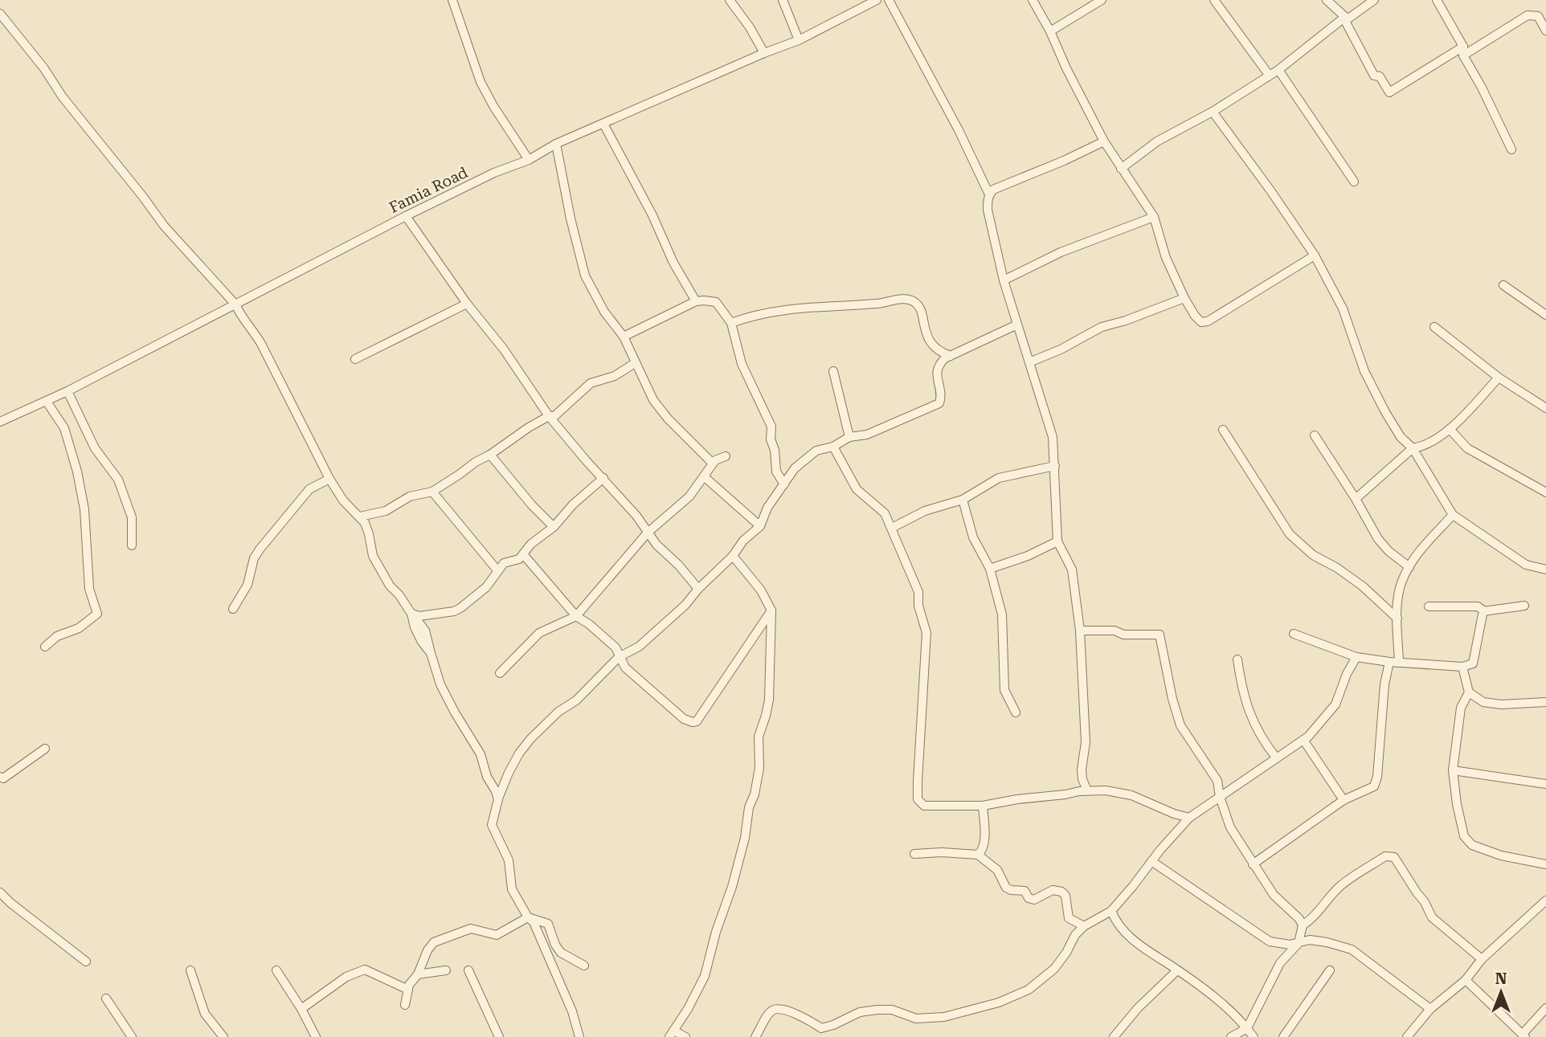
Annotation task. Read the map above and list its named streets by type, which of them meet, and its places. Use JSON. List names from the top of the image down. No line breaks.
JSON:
{"streets":{"street":["Famia Road"]},"north":"top"}
